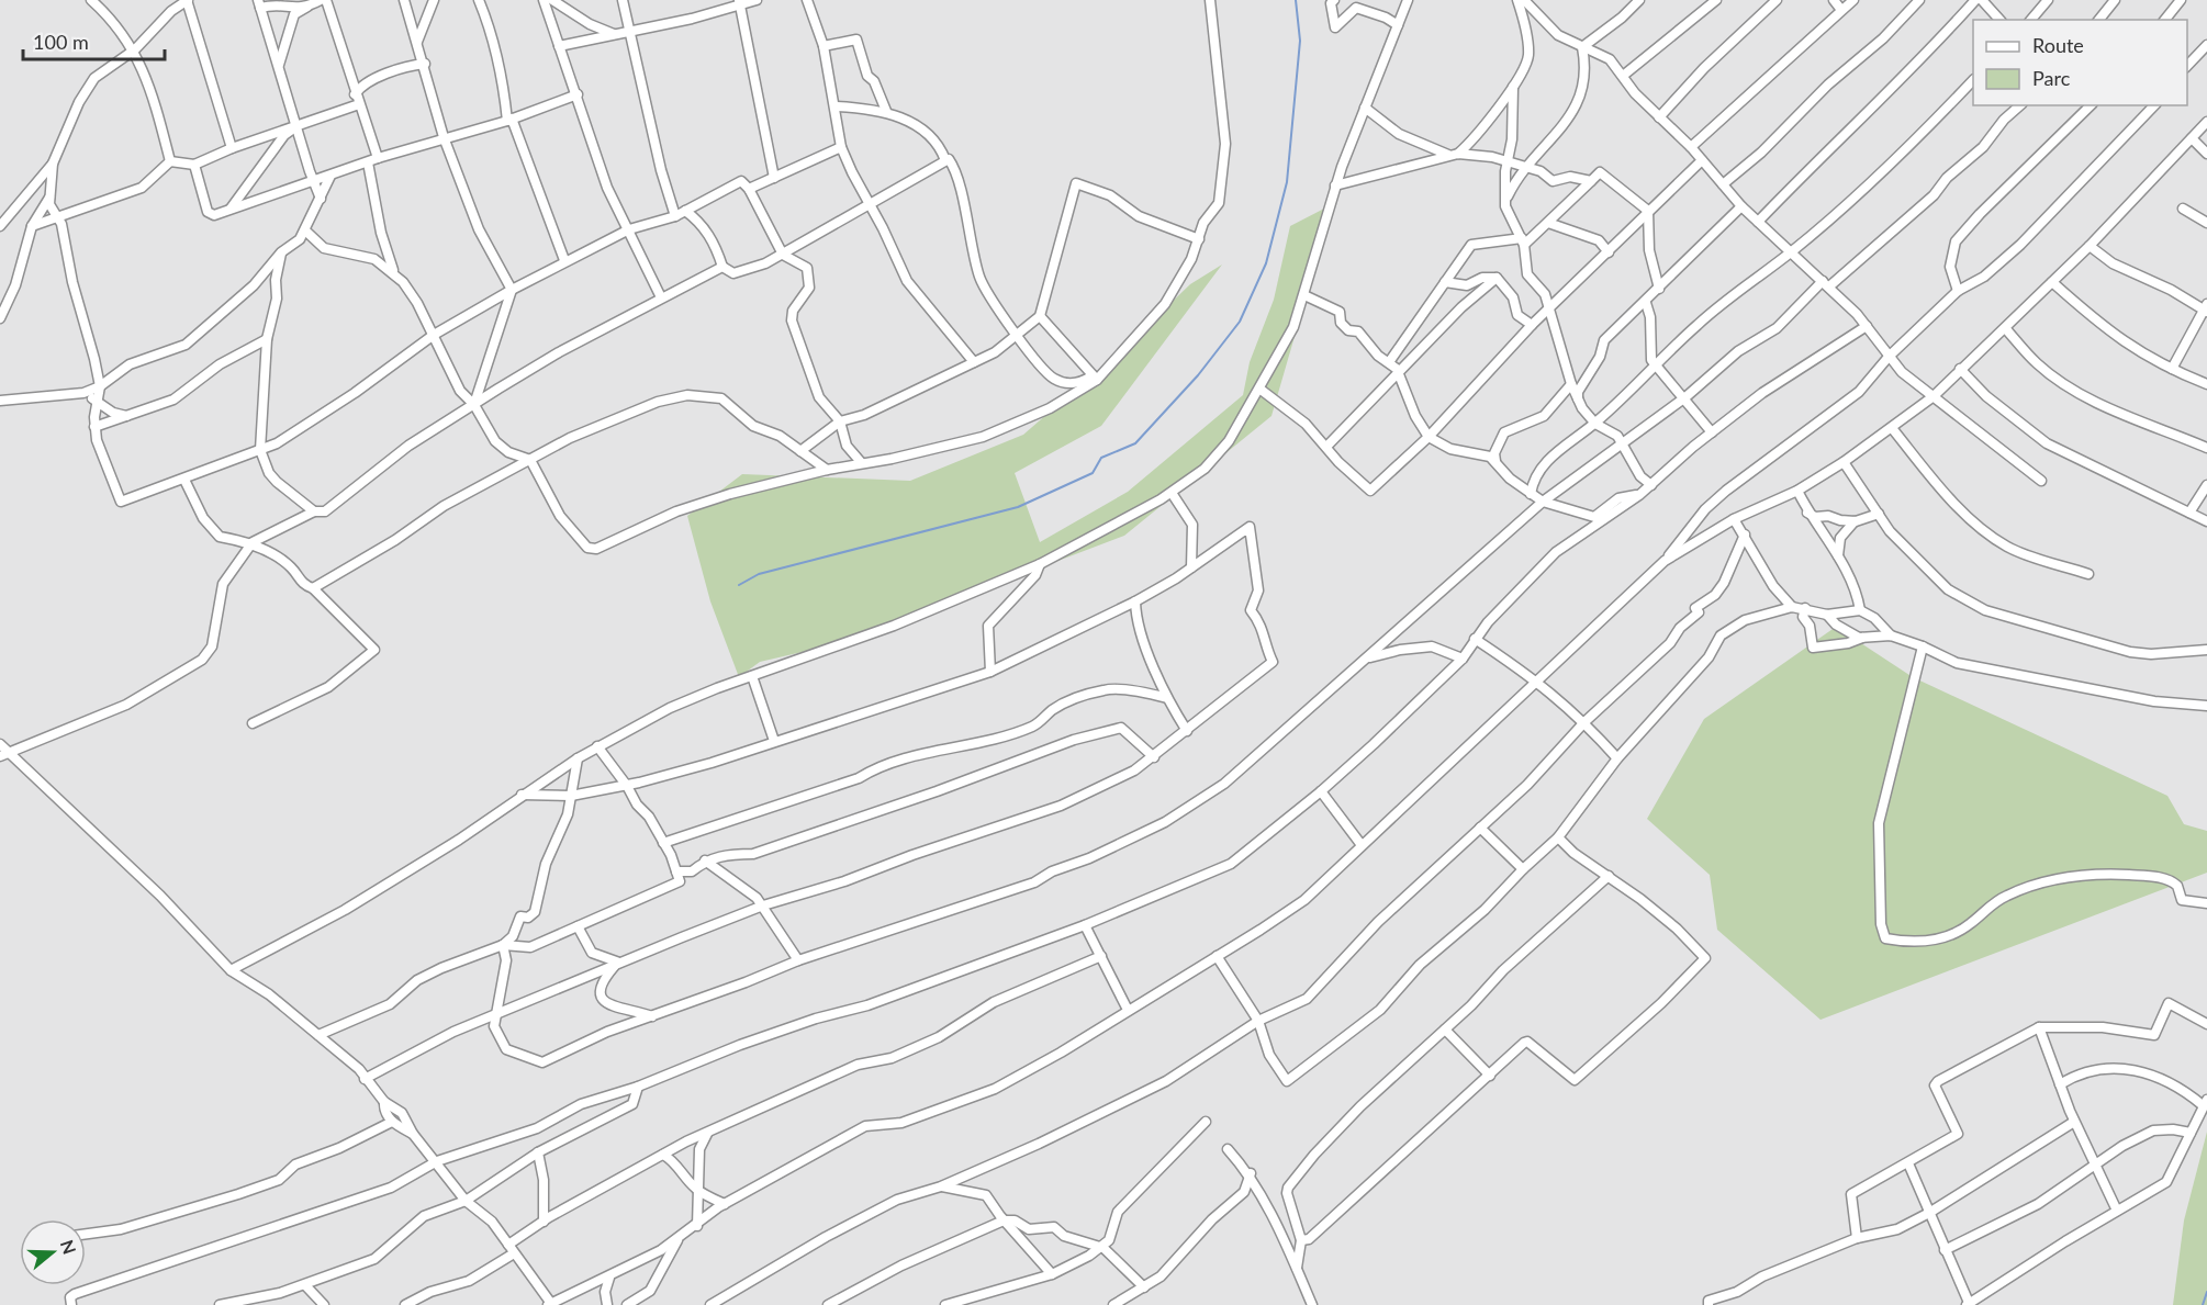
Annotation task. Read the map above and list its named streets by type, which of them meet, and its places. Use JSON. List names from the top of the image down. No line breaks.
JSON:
{"legend":["Route","Parc"],"scale_bar":"100 m","north":"right"}
